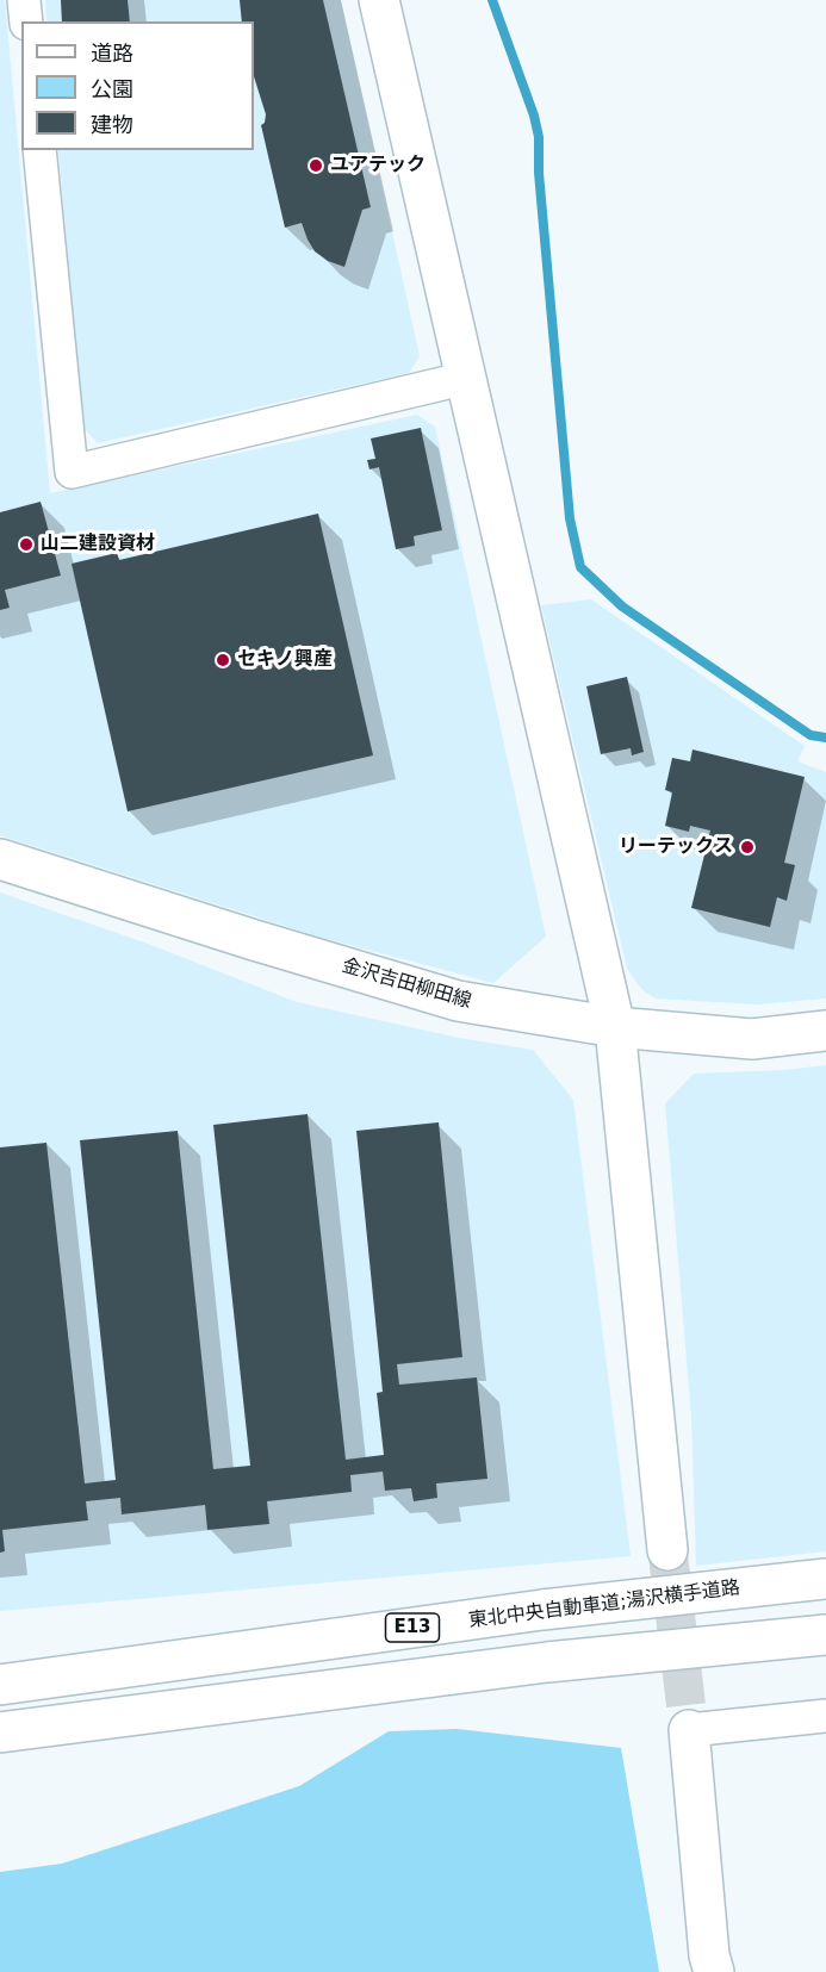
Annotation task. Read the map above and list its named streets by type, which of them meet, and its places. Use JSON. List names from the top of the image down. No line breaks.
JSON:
{"streets":{"main road":["金沢吉田柳田線","東北中央自動車道;湯沢横手道路","E13"]},"places":["ユアテック","山二建設資材","セキノ興産","リーテックス"],"legend":["道路","公園","建物"]}
